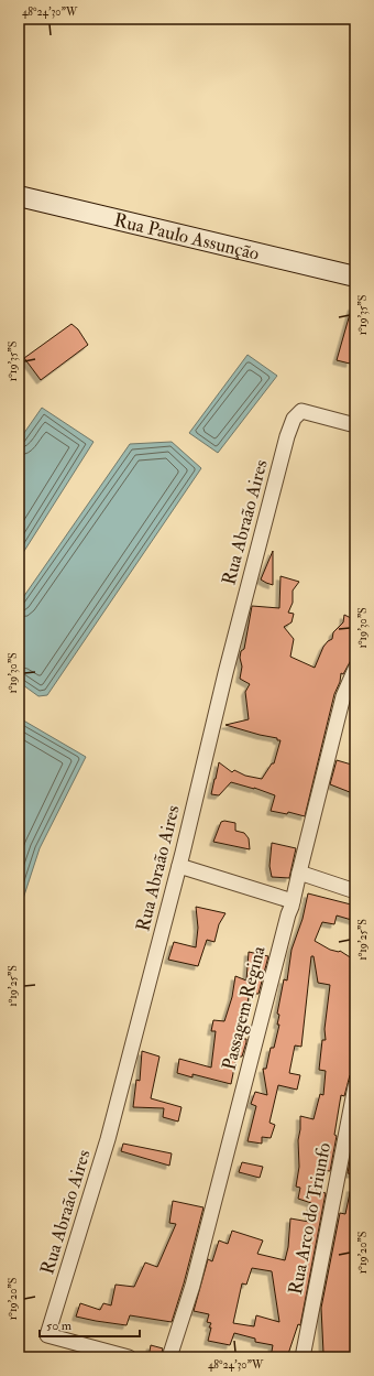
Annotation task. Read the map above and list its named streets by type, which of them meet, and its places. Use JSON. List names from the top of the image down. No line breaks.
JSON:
{"streets":{"street":["Rua Paulo Assunção","Rua Abraão Aires","Passagem Regina","Rua Arco do Triunfo"]},"scale_bar":"50 m","coordinates":["48°24'30\"W","1°19'35\"S","1°19'30\"S","1°19'25\"S","1°19'20\"S"]}
